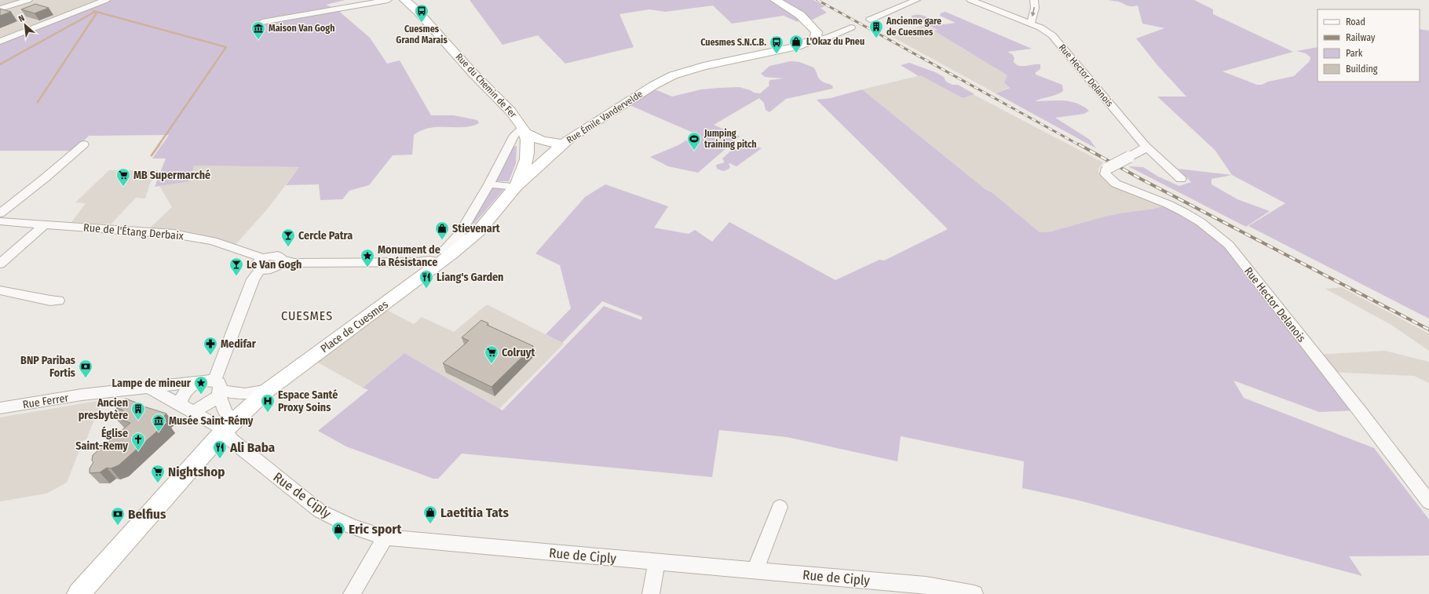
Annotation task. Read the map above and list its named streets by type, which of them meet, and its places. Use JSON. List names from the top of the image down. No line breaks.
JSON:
{"streets":{"main road":["Rue du Chemin de Fer","Rue Émile Vandervelde","Place de Cuesmes"],"street":["Rue Hector Delanois","Rue de l'Étang Derbaix","Rue Ferrer","Rue de Ciply"]},"crossings":[["Rue du Chemin de Fer","Rue Émile Vandervelde"],["Rue Émile Vandervelde","Place de Cuesmes"],["Place de Cuesmes","Rue Ferrer"],["Place de Cuesmes","Rue de Ciply"]],"districts":["CUESMES"],"places":{"bus stop":["Cuesmes Grand Marais","Cuesmes S.N.C.B."],"building":["Ancienne gare de Cuesmes","Ancien presbytère"],"museum":["Maison Van Gogh","Musée Saint-Rémy"],"shop":["L'Okaz du Pneu","Stievenart","Laetitia Tats","Eric sport"],"sports":["Jumping training pitch"],"supermarket":["MB Supermarché","Colruyt","Nightshop"],"bar":["Cercle Patra","Le Van Gogh"],"place":["Monument de la Résistance","Lampe de mineur"],"restaurant":["Liang's Garden","Ali Baba"],"pharmacy":["Medifar"],"bank":["BNP Paribas Fortis","Belfius"],"hospital":["Espace Santé Proxy Soins"],"church":["Église Saint-Remy"]},"legend":["Road","Railway","Park","Building"],"north":"top left"}
